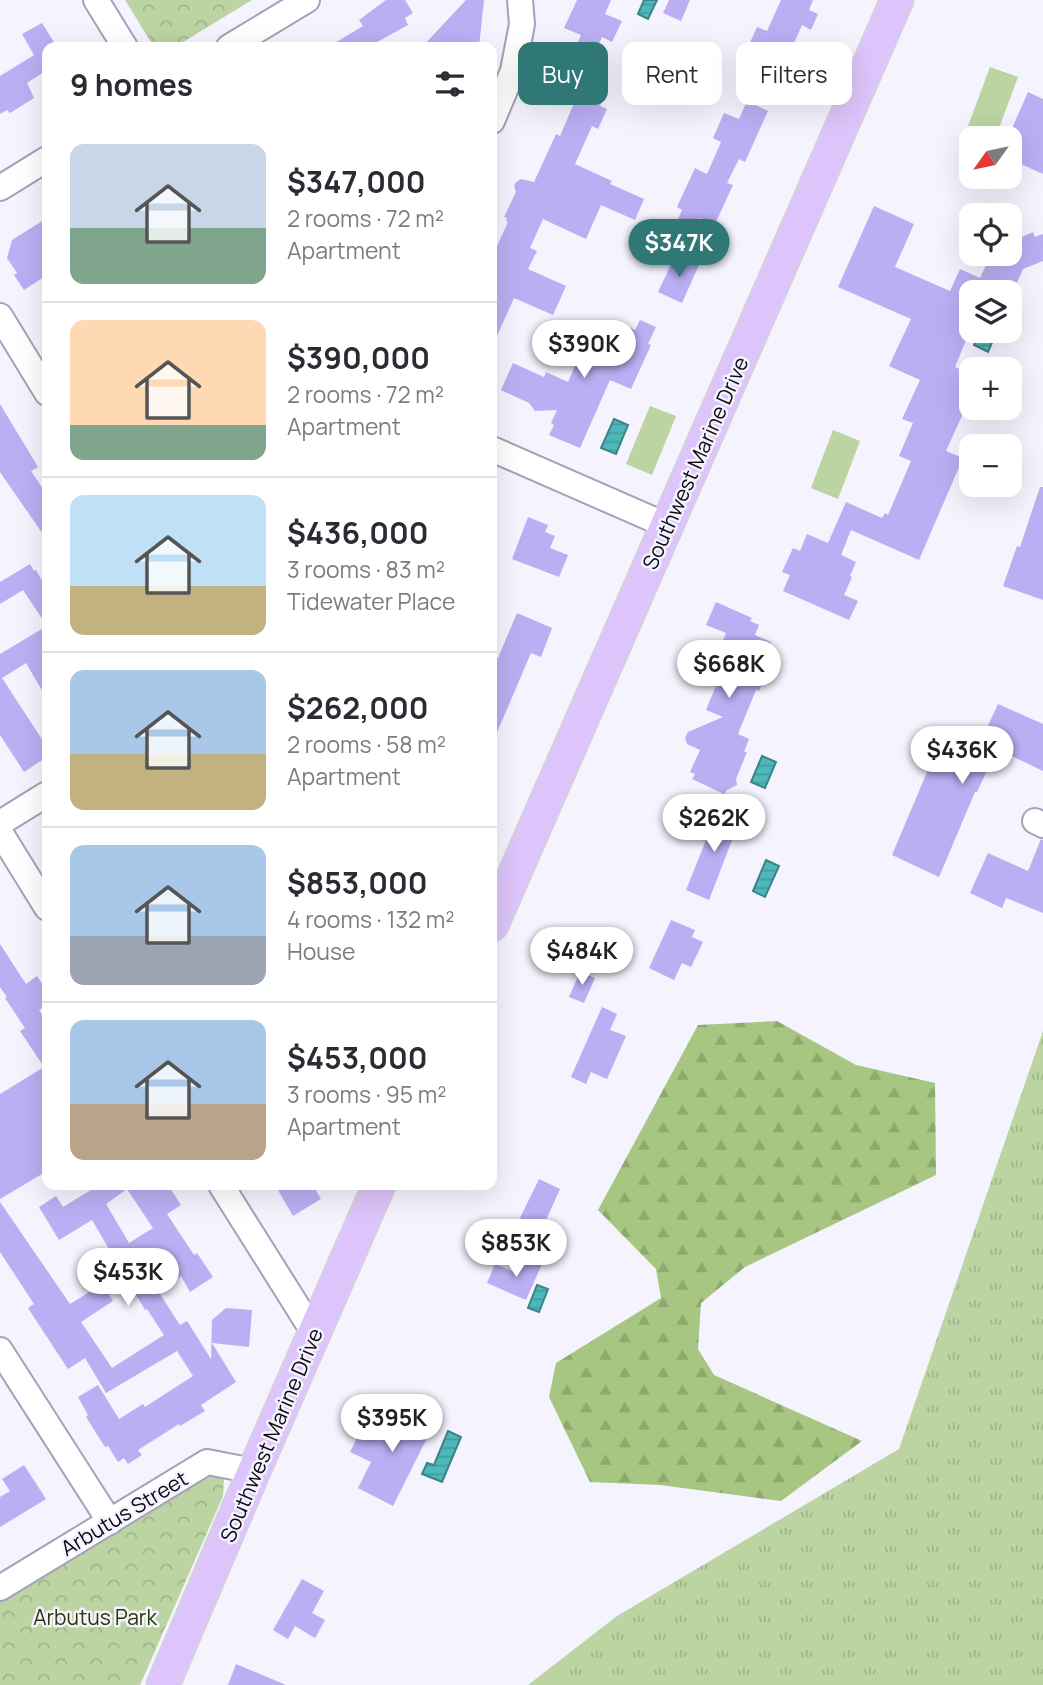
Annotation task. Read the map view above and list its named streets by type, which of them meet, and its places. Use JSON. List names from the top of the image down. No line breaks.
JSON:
{"streets":{"main road":["Southwest Marine Drive"],"street":["Arbutus Street"]},"crossings":[["Southwest Marine Drive","Arbutus Street"]],"parks":["Arbutus Park"],"north":"bottom left","page":{"chip":["Buy","Rent","Filters"],"heading":"9 homes","map_buttons":["+","−"],"list":[{"name":"$347,000","note":"2 rooms · 72 m² · Apartment"},{"name":"$390,000","note":"2 rooms · 72 m² · Apartment"},{"name":"$436,000","note":"3 rooms · 83 m² · Tidewater Place"},{"name":"$262,000","note":"2 rooms · 58 m² · Apartment"},{"name":"$853,000","note":"4 rooms · 132 m² · House"},{"name":"$453,000","note":"3 rooms · 95 m² · Apartment"}],"price":["$347K","$390K","$668K","$436K","$262K","$484K","$853K","$453K","$395K"]}}
